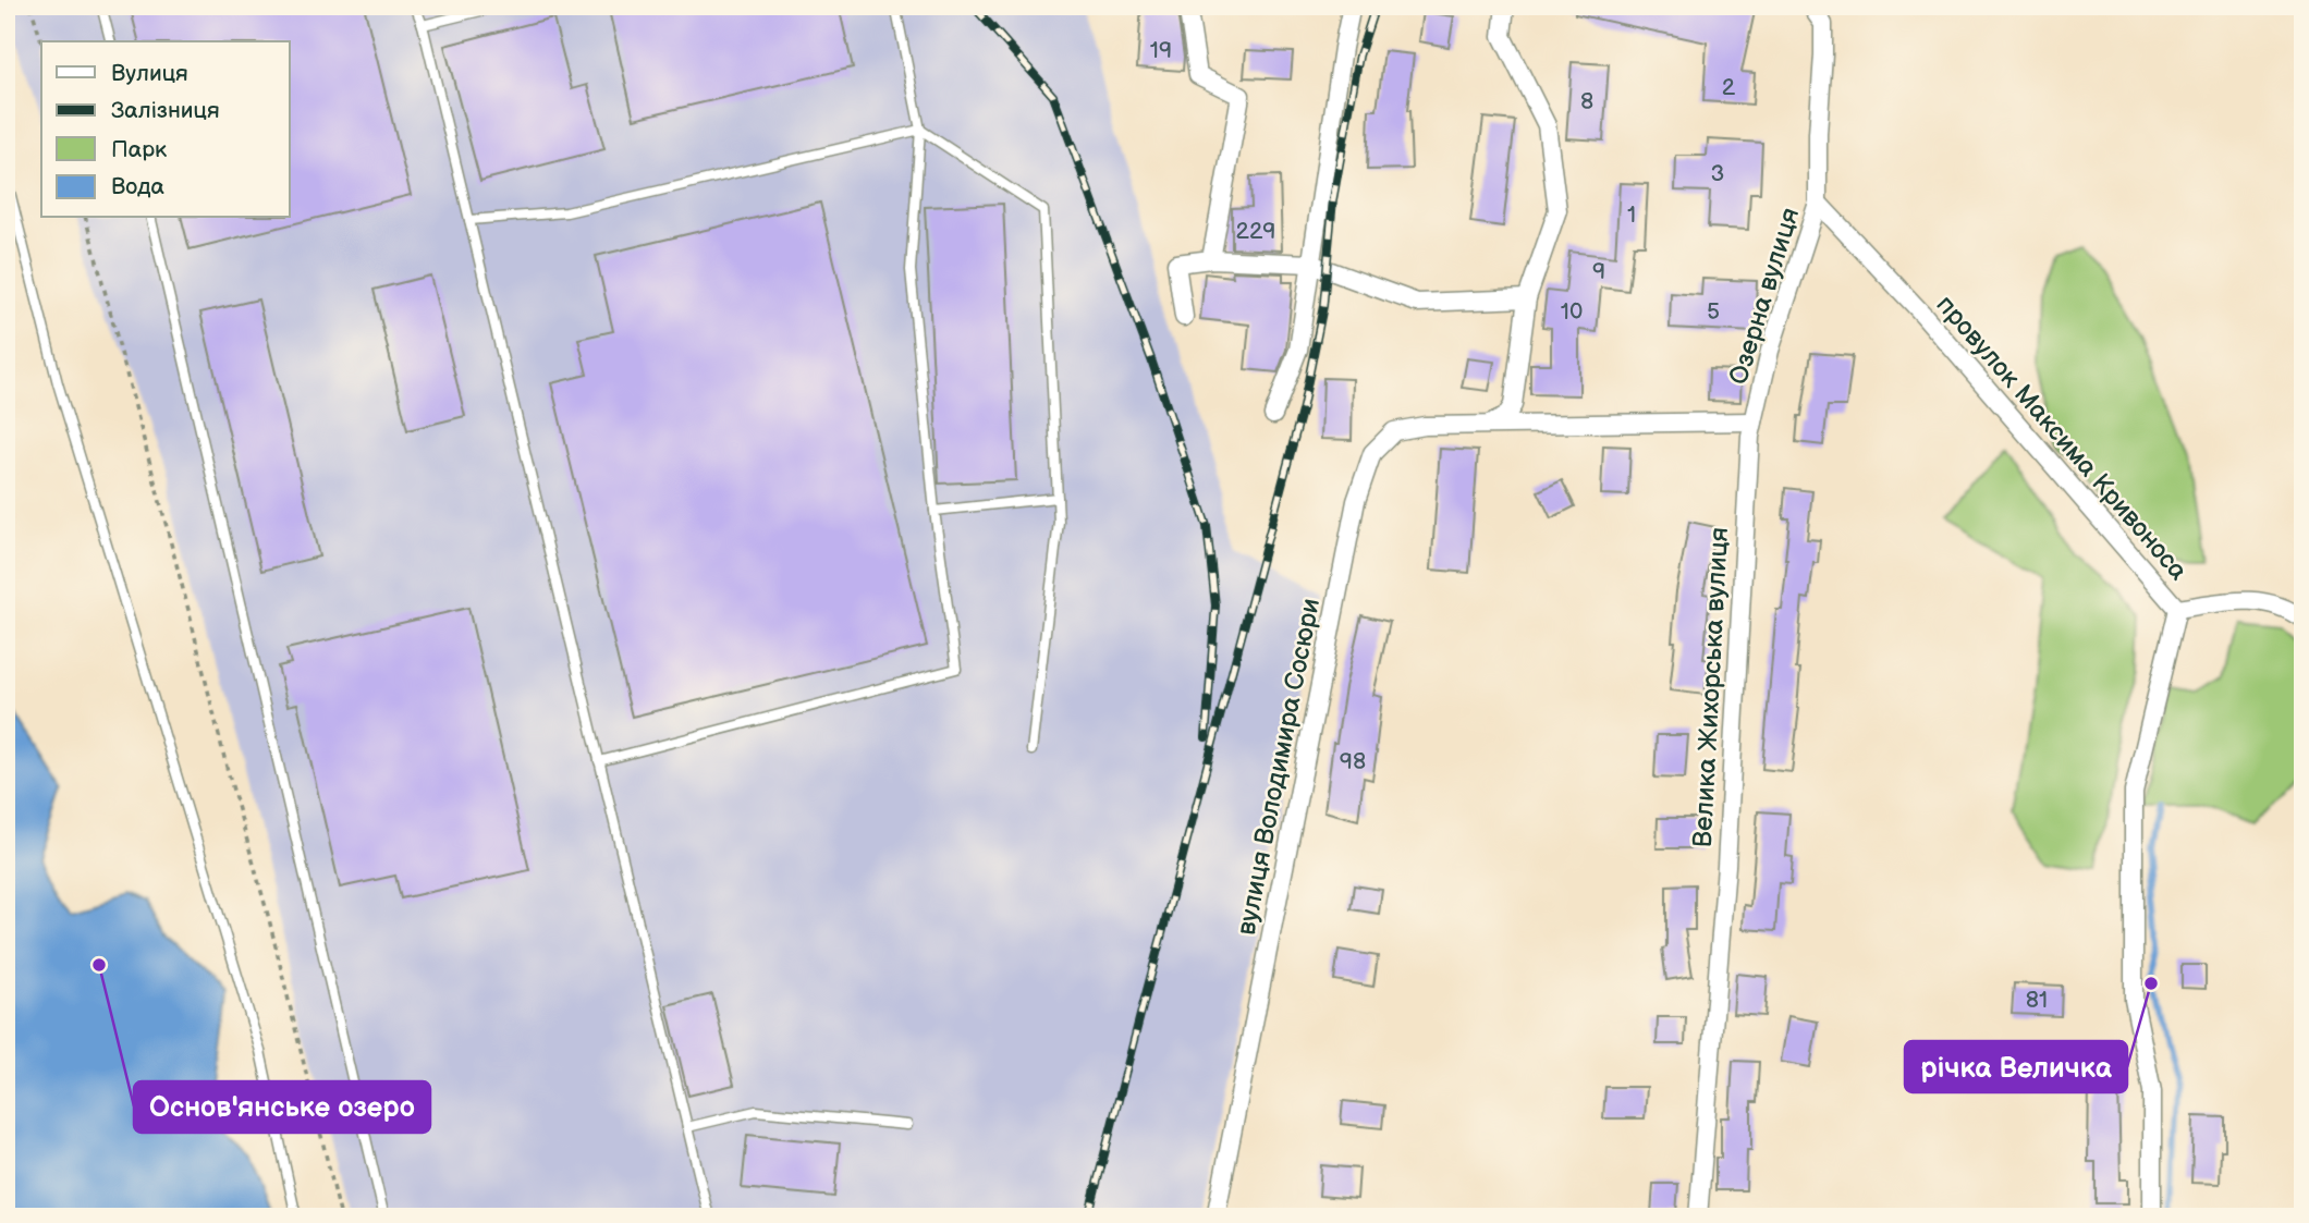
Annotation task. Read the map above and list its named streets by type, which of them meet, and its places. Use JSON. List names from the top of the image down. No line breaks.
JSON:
{"streets":{"street":["Озерна вулиця","провулок Максима Кривоноса","Велика Жихорська вулиця","вулиця Володимира Сосюри"]},"crossings":[["Озерна вулиця","провулок Максима Кривоноса"],["Озерна вулиця","Велика Жихорська вулиця"]],"places":["Основ'янське озеро","річка Величка"],"house_numbers":["19","2","8","3","1","229","9","10","5","98","81"],"legend":["Вулиця","Залізниця","Парк","Вода"]}
